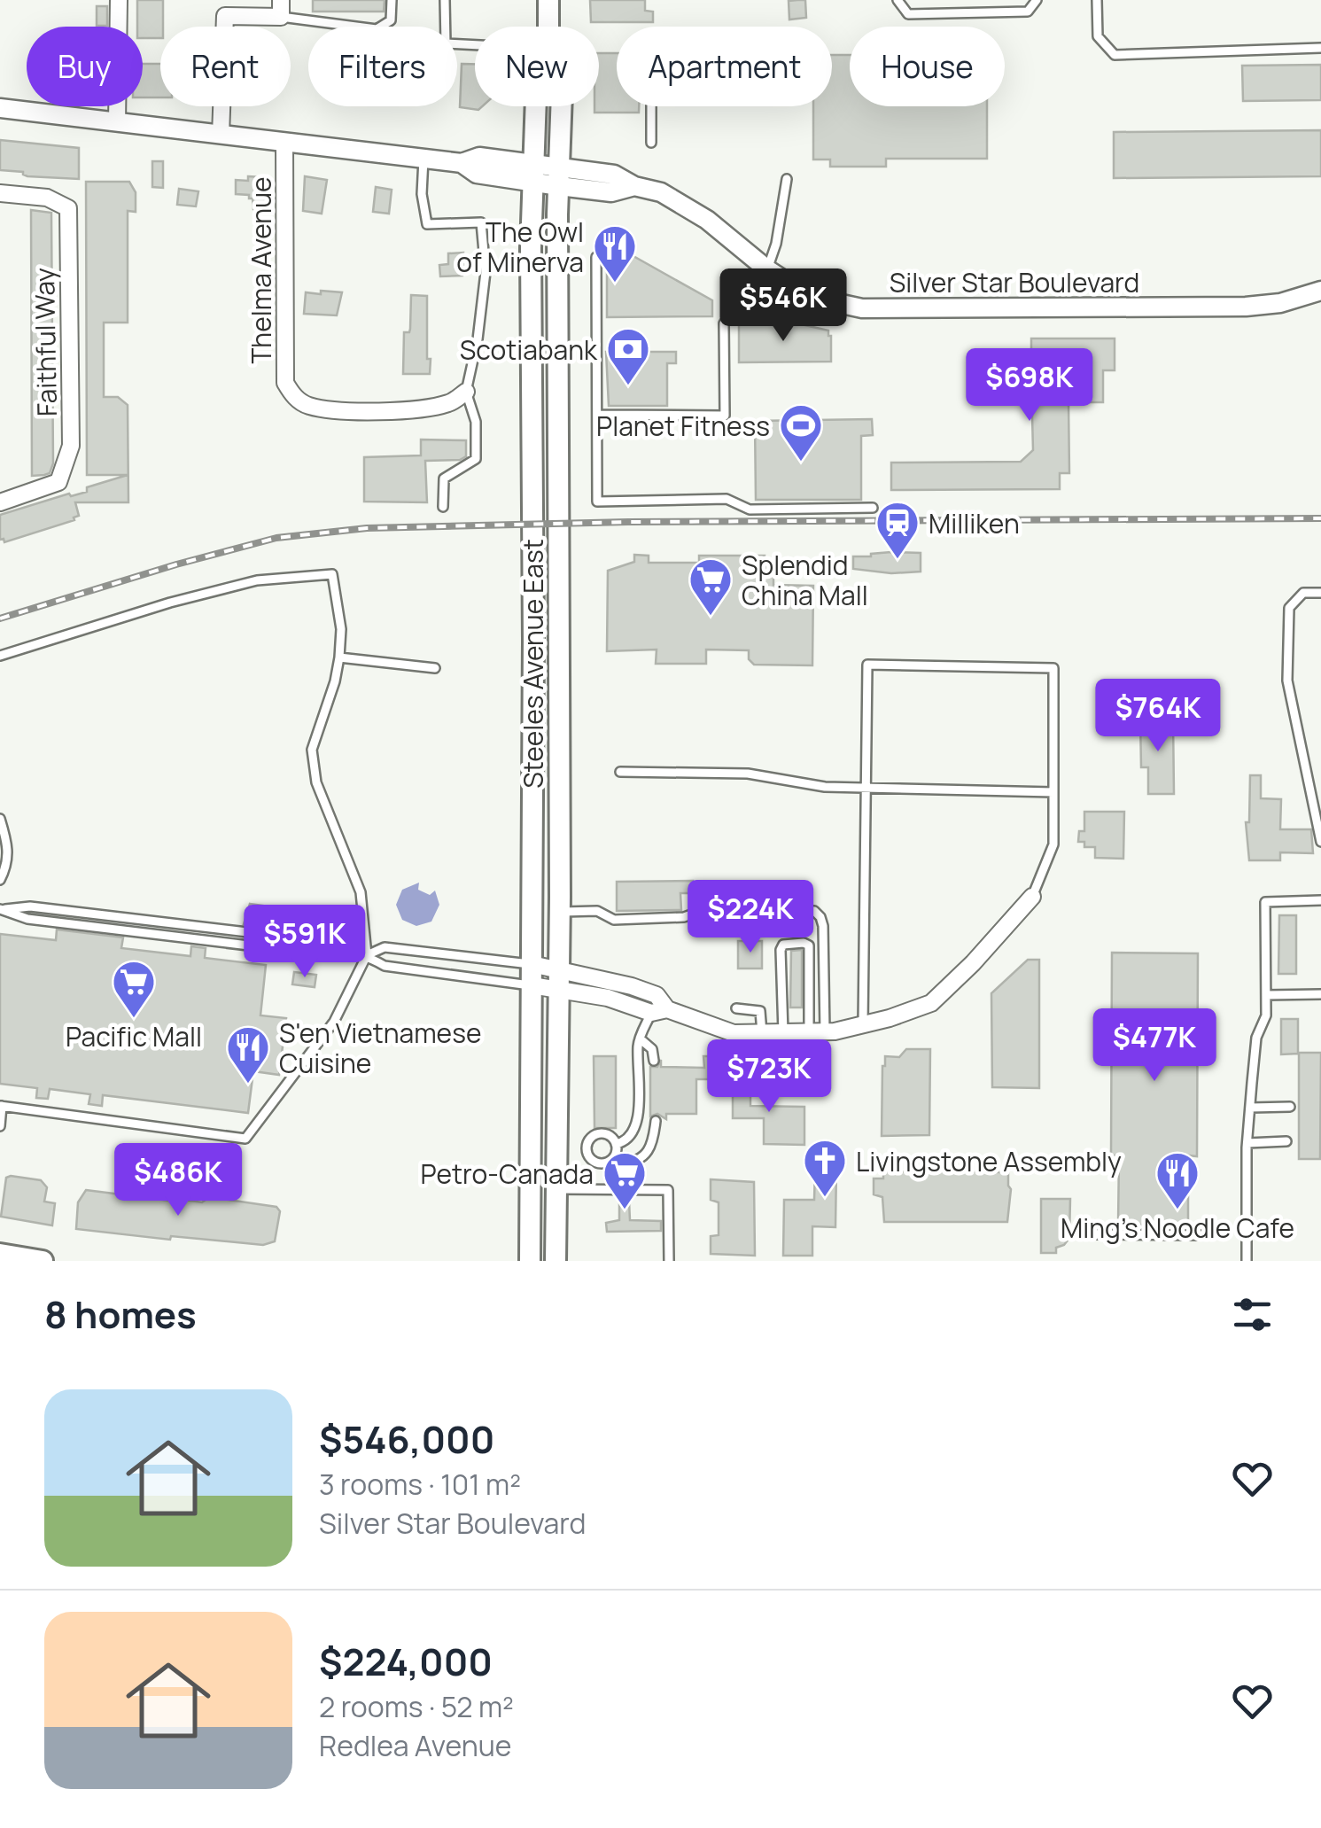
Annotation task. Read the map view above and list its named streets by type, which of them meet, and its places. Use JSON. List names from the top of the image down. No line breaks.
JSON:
{"streets":{"main road":["Steeles Avenue East"],"street":["Thelma Avenue","Silver Star Boulevard","Faithful Way"]},"crossings":[["Thelma Avenue","Silver Star Boulevard"],["Silver Star Boulevard","Steeles Avenue East"]],"places":{"restaurant":["The Owl of Minerva","S'en Vietnamese Cuisine","Ming's Noodle Cafe"],"bank":["Scotiabank"],"sports":["Planet Fitness"],"station":["Milliken"],"supermarket":["Splendid China Mall","Pacific Mall","Petro-Canada"],"church":["Livingstone Assembly"]},"page":{"chip":["Buy","Rent","Filters","New","Apartment","House"],"price":["$546K","$698K","$764K","$224K","$591K","$477K","$723K","$486K"],"heading":"8 homes","list":[{"name":"$546,000","note":"3 rooms · 101 m² · Silver Star Boulevard"},{"name":"$224,000","note":"2 rooms · 52 m² · Redlea Avenue"}]}}
